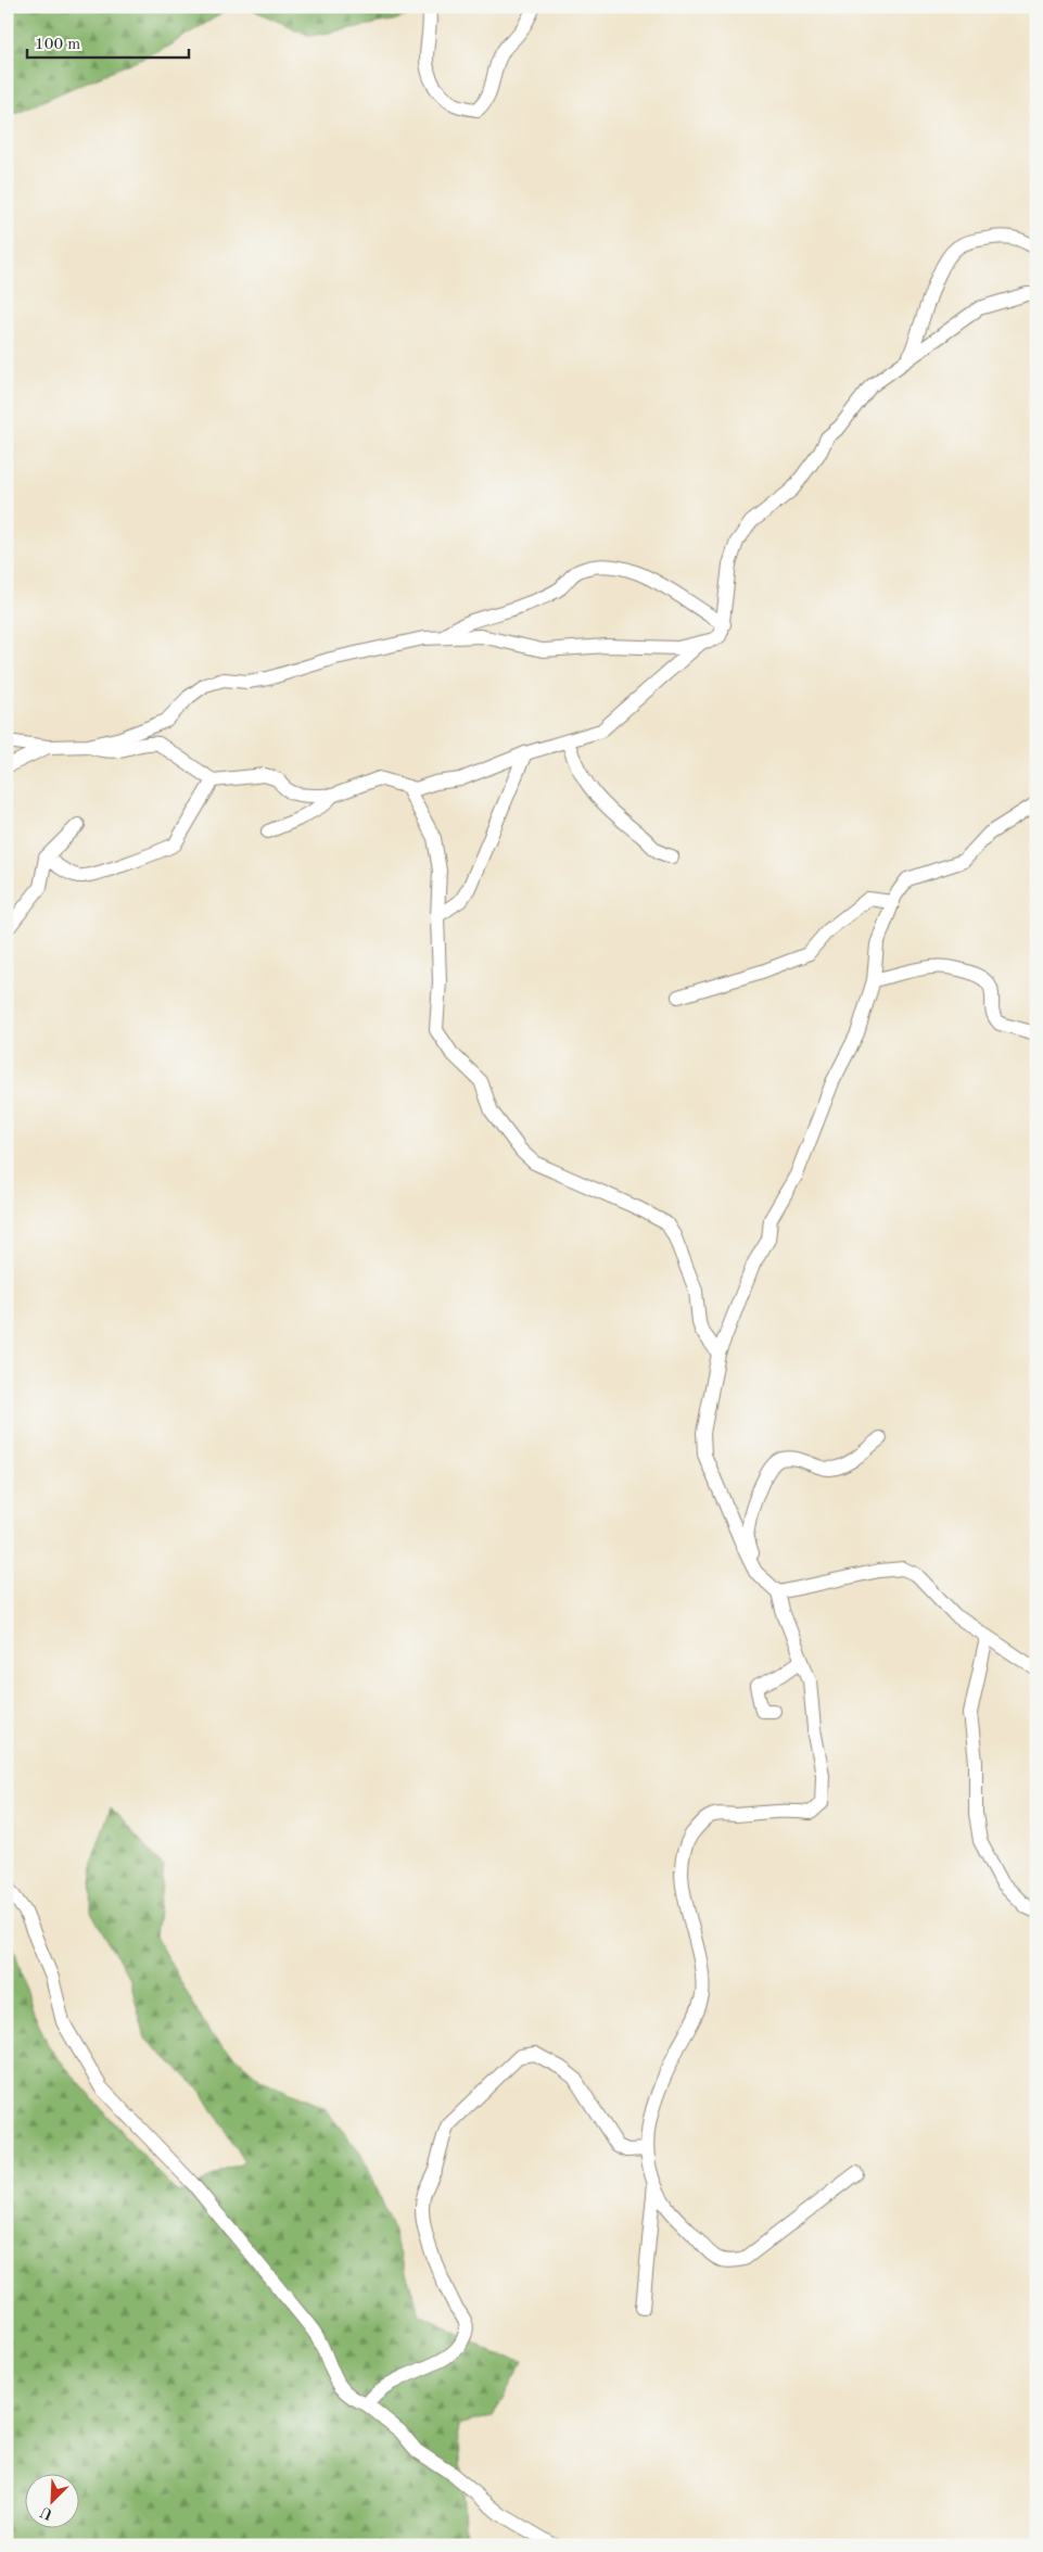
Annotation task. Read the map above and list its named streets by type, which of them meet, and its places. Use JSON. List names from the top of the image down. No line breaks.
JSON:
{"scale_bar":"100 m","north":"bottom left"}
